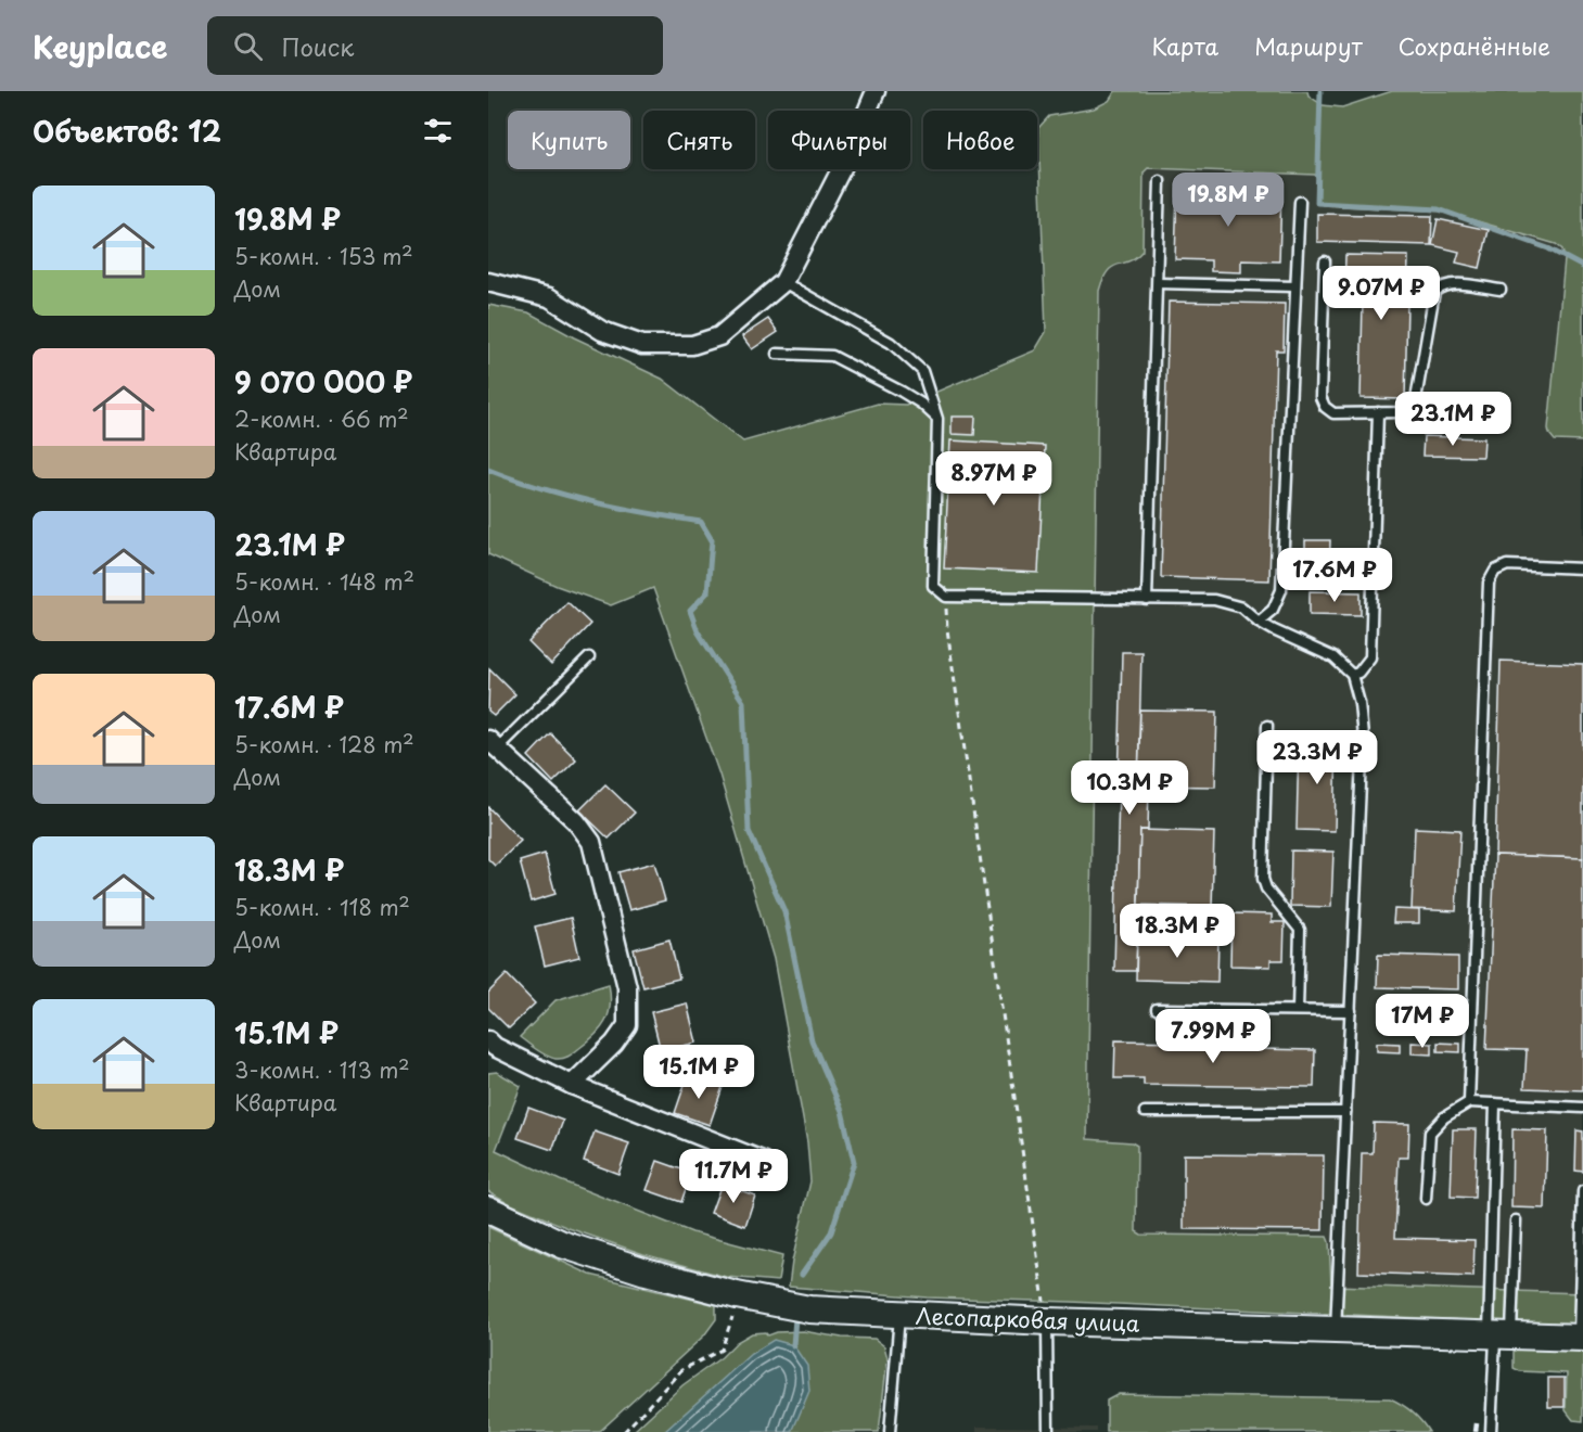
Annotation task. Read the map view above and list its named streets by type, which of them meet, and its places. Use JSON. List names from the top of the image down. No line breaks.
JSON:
{"streets":{"street":["Лесопарковая улица"]},"page":{"header":"Keyplace","search":"Поиск","nav":["Карта","Маршрут","Сохранённые"],"heading":"Объектов: 12","chip":["Купить","Снять","Фильтры","Новое"],"list":[{"name":"19.8M ₽","note":"5-комн. · 153 m² · Дом"},{"name":"9 070 000 ₽","note":"2-комн. · 66 m² · Квартира"},{"name":"23.1M ₽","note":"5-комн. · 148 m² · Дом"},{"name":"17.6M ₽","note":"5-комн. · 128 m² · Дом"},{"name":"18.3M ₽","note":"5-комн. · 118 m² · Дом"},{"name":"15.1M ₽","note":"3-комн. · 113 m² · Квартира"}],"price":["19.8M ₽","9.07M ₽","23.1M ₽","8.97M ₽","17.6M ₽","23.3M ₽","10.3M ₽","18.3M ₽","17M ₽","7.99M ₽","15.1M ₽","11.7M ₽"]}}
